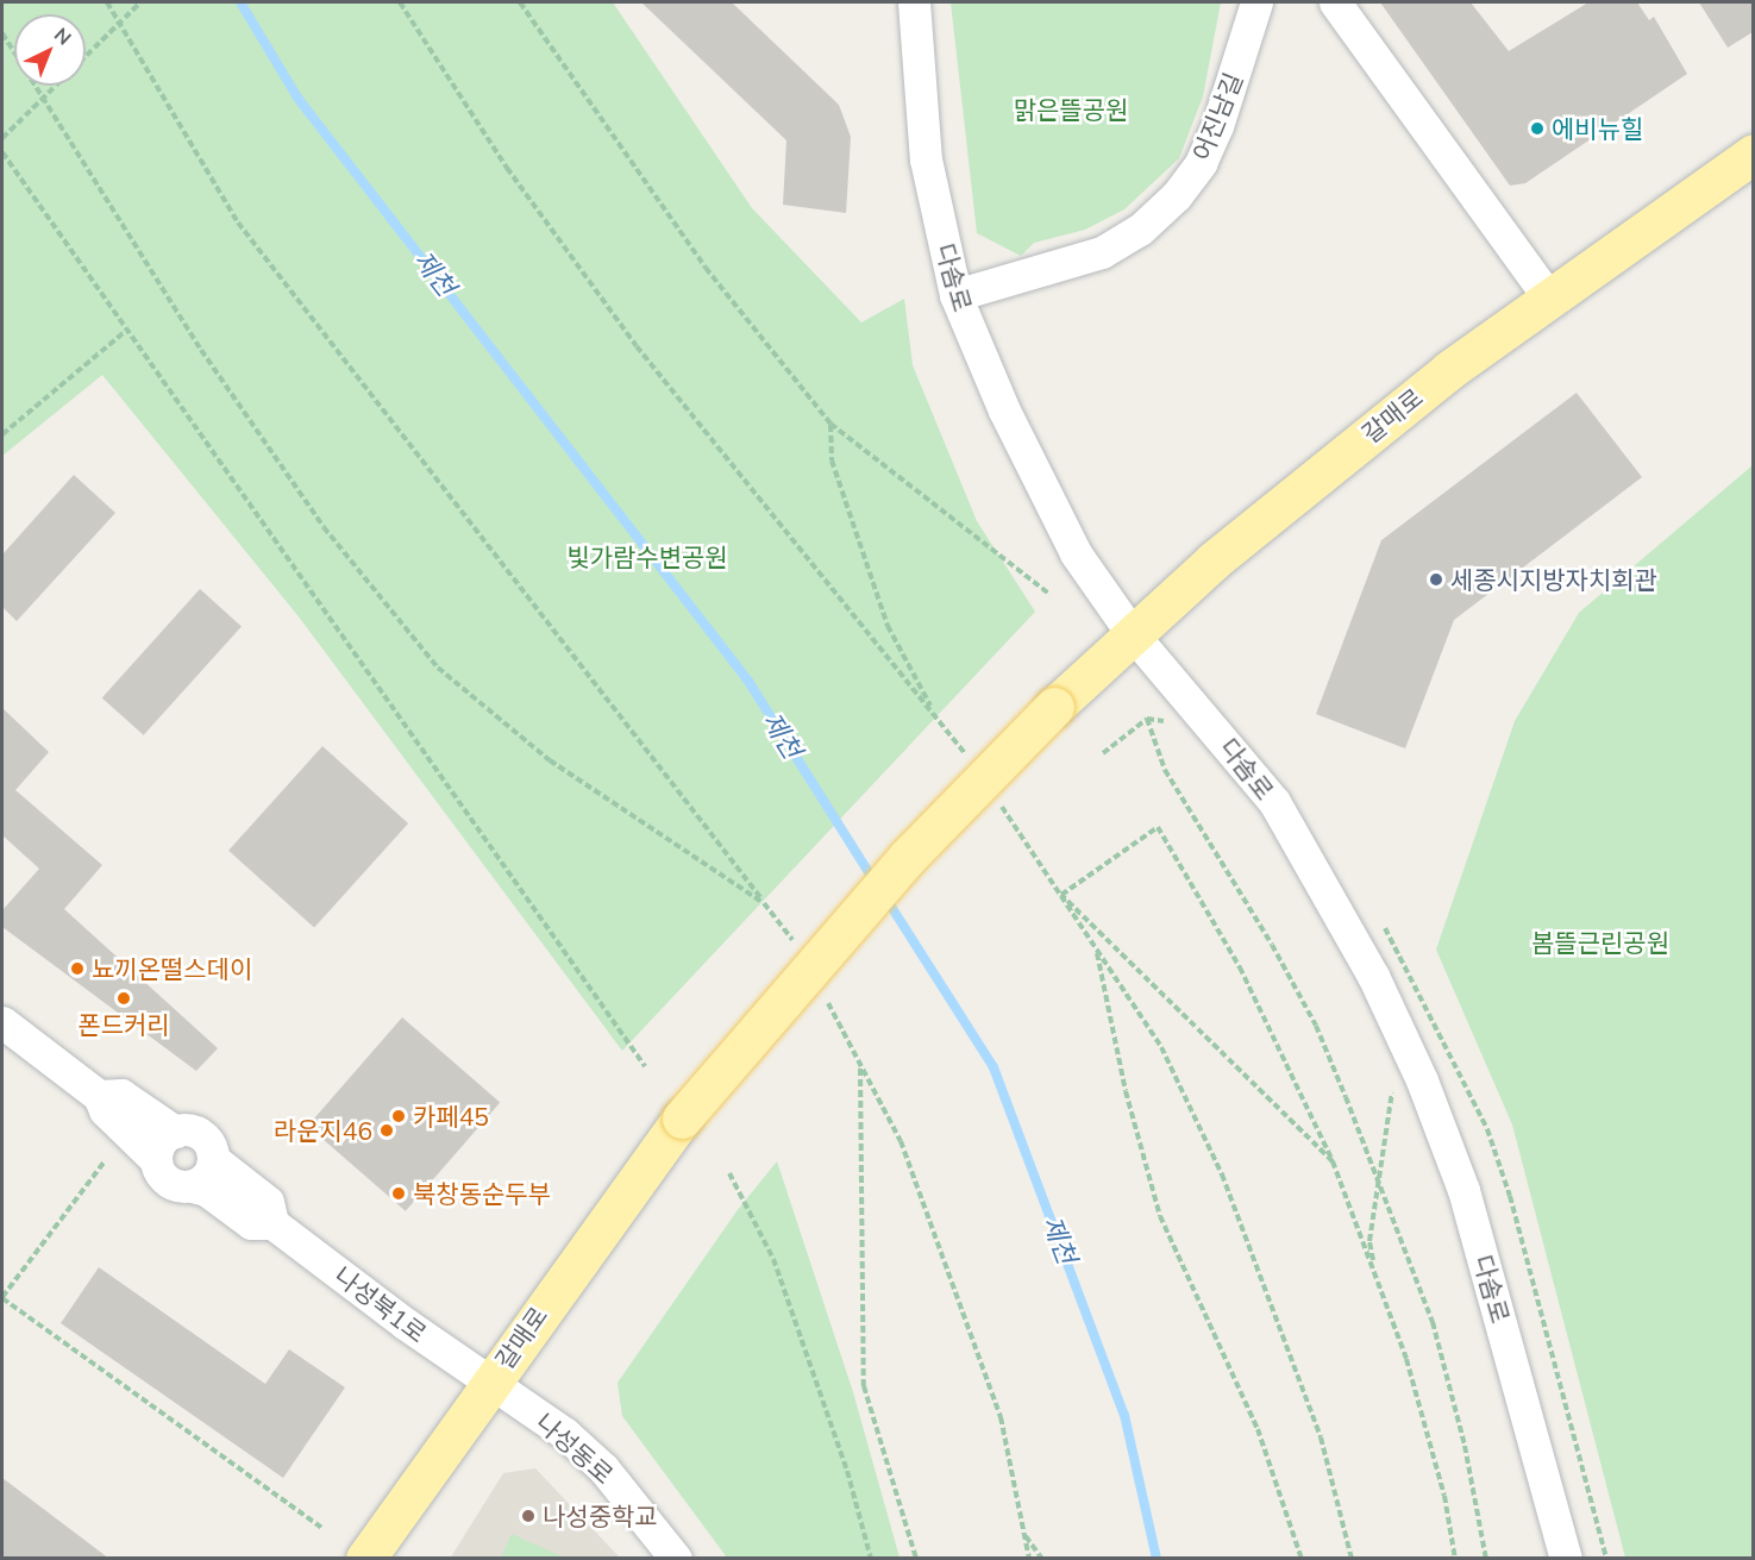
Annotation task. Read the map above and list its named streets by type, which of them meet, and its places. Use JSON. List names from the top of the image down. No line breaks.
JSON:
{"streets":{"main road":["갈매로"],"street":["어진남길","다솜로","나성북1로","나성동로"]},"crossings":[["어진남길","다솜로"],["다솜로","갈매로"],["갈매로","나성북1로"],["갈매로","나성동로"],["나성북1로","나성동로"]],"water":["제천"],"parks":["맑은뜰공원","빛가람수변공원","봄뜰근린공원"],"places":["에비뉴힐","세종시지방자치회관","뇨끼온떨스데이","폰드커리","카페45","라운지46","북창동순두부","나성중학교"],"north":"top right"}
